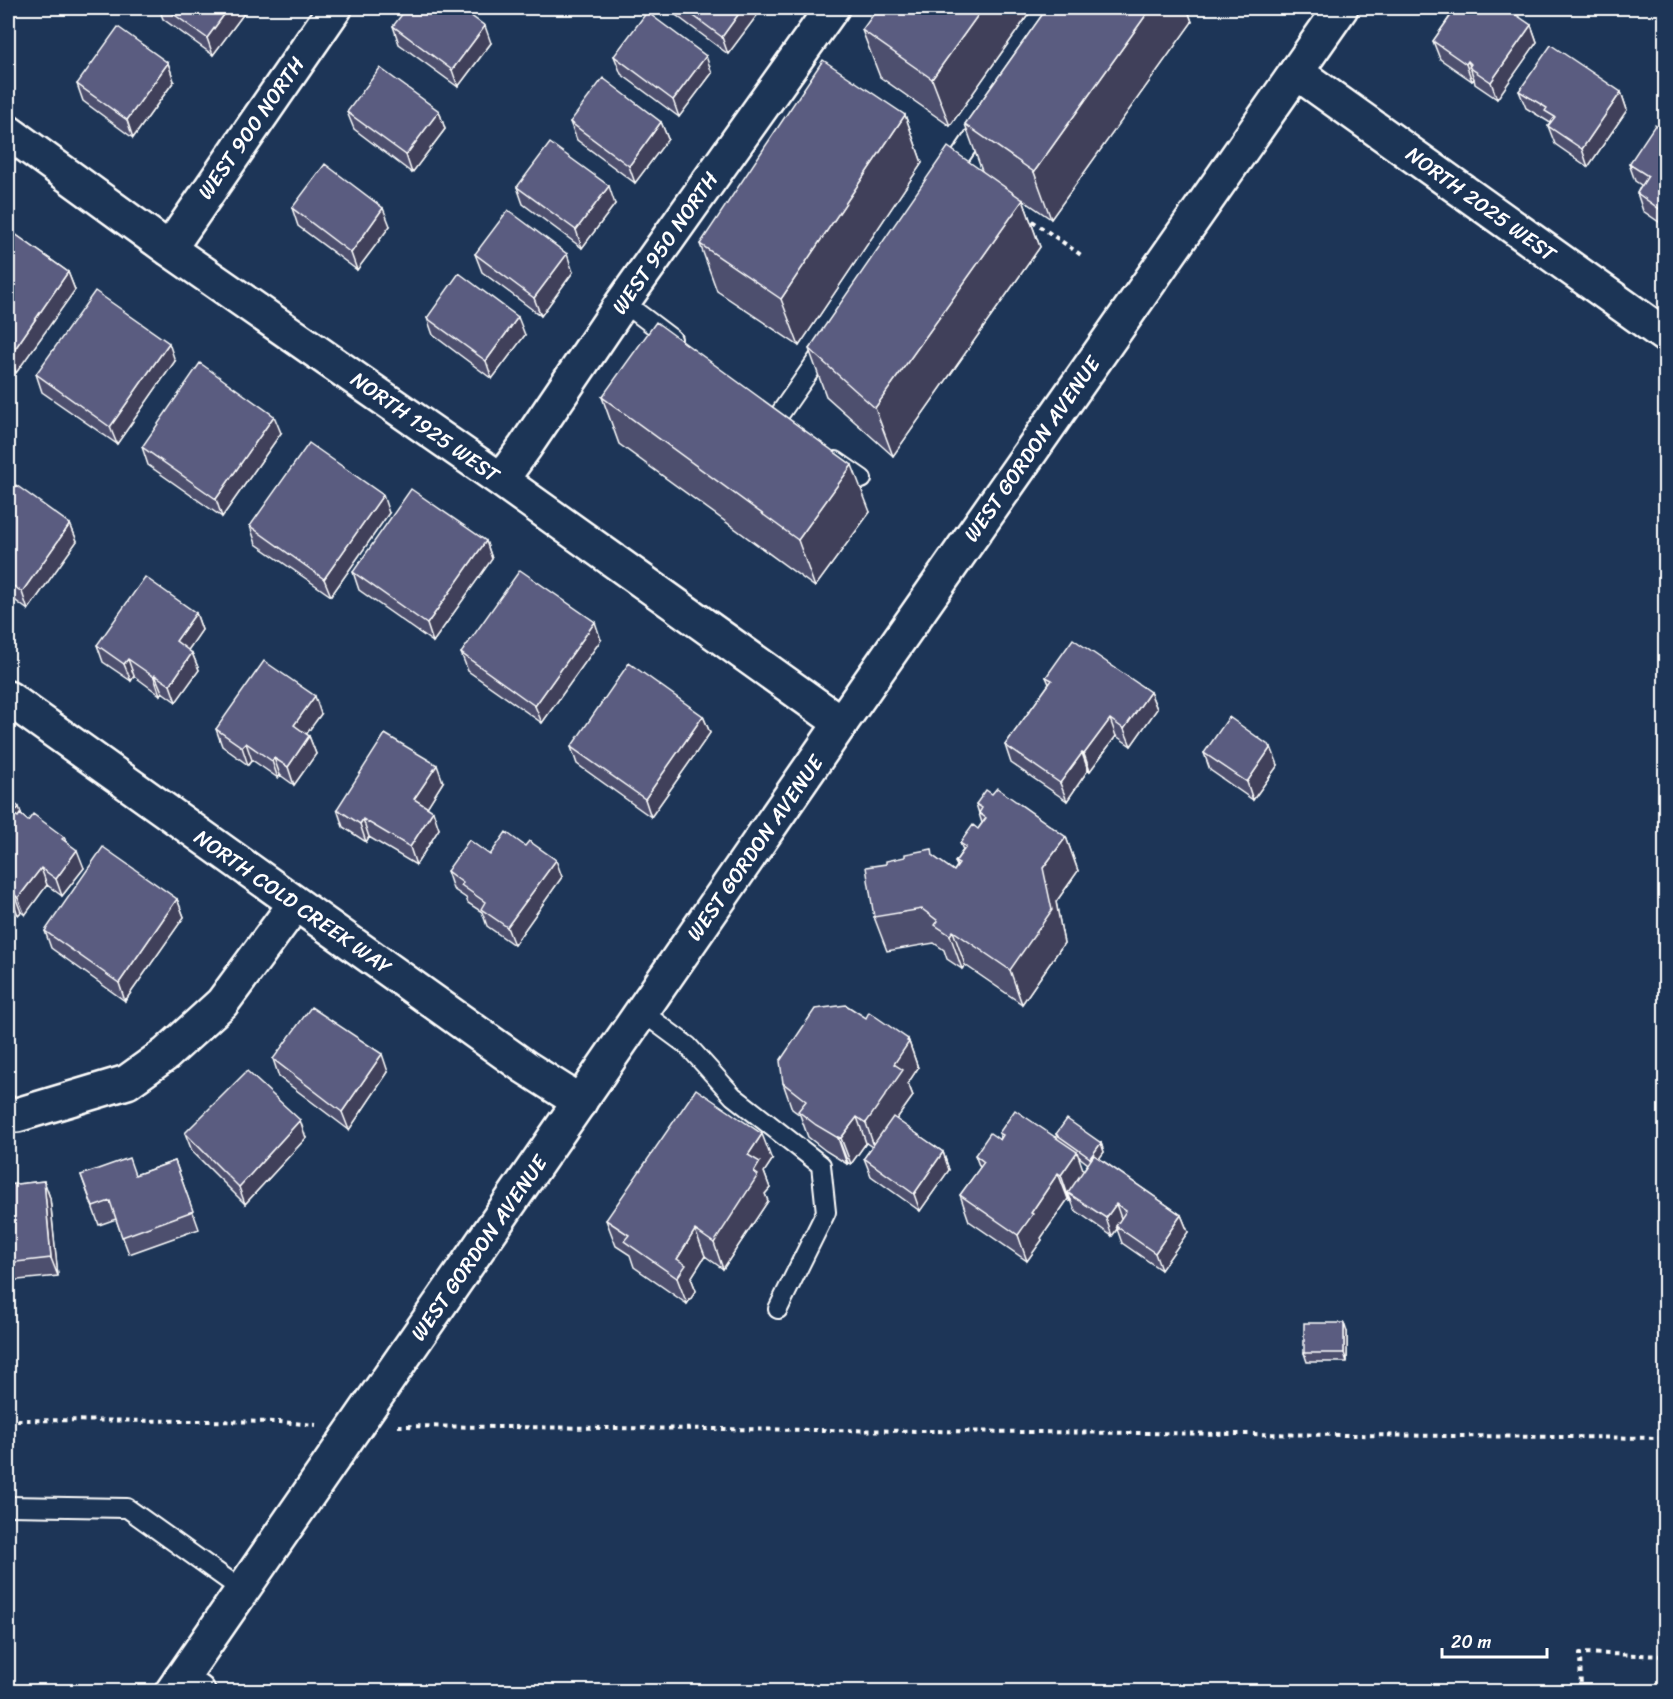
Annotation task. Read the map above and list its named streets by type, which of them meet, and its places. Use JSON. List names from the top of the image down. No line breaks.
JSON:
{"streets":{"street":["WEST 900 NORTH","NORTH 2025 WEST","WEST 950 NORTH","NORTH 1925 WEST","WEST GORDON AVENUE","NORTH COLD CREEK WAY"]},"crossings":[["WEST 900 NORTH","NORTH 1925 WEST"],["NORTH 2025 WEST","WEST GORDON AVENUE"],["WEST 950 NORTH","NORTH 1925 WEST"],["NORTH 1925 WEST","WEST GORDON AVENUE"],["WEST GORDON AVENUE","NORTH COLD CREEK WAY"]],"scale_bar":"20 m"}
